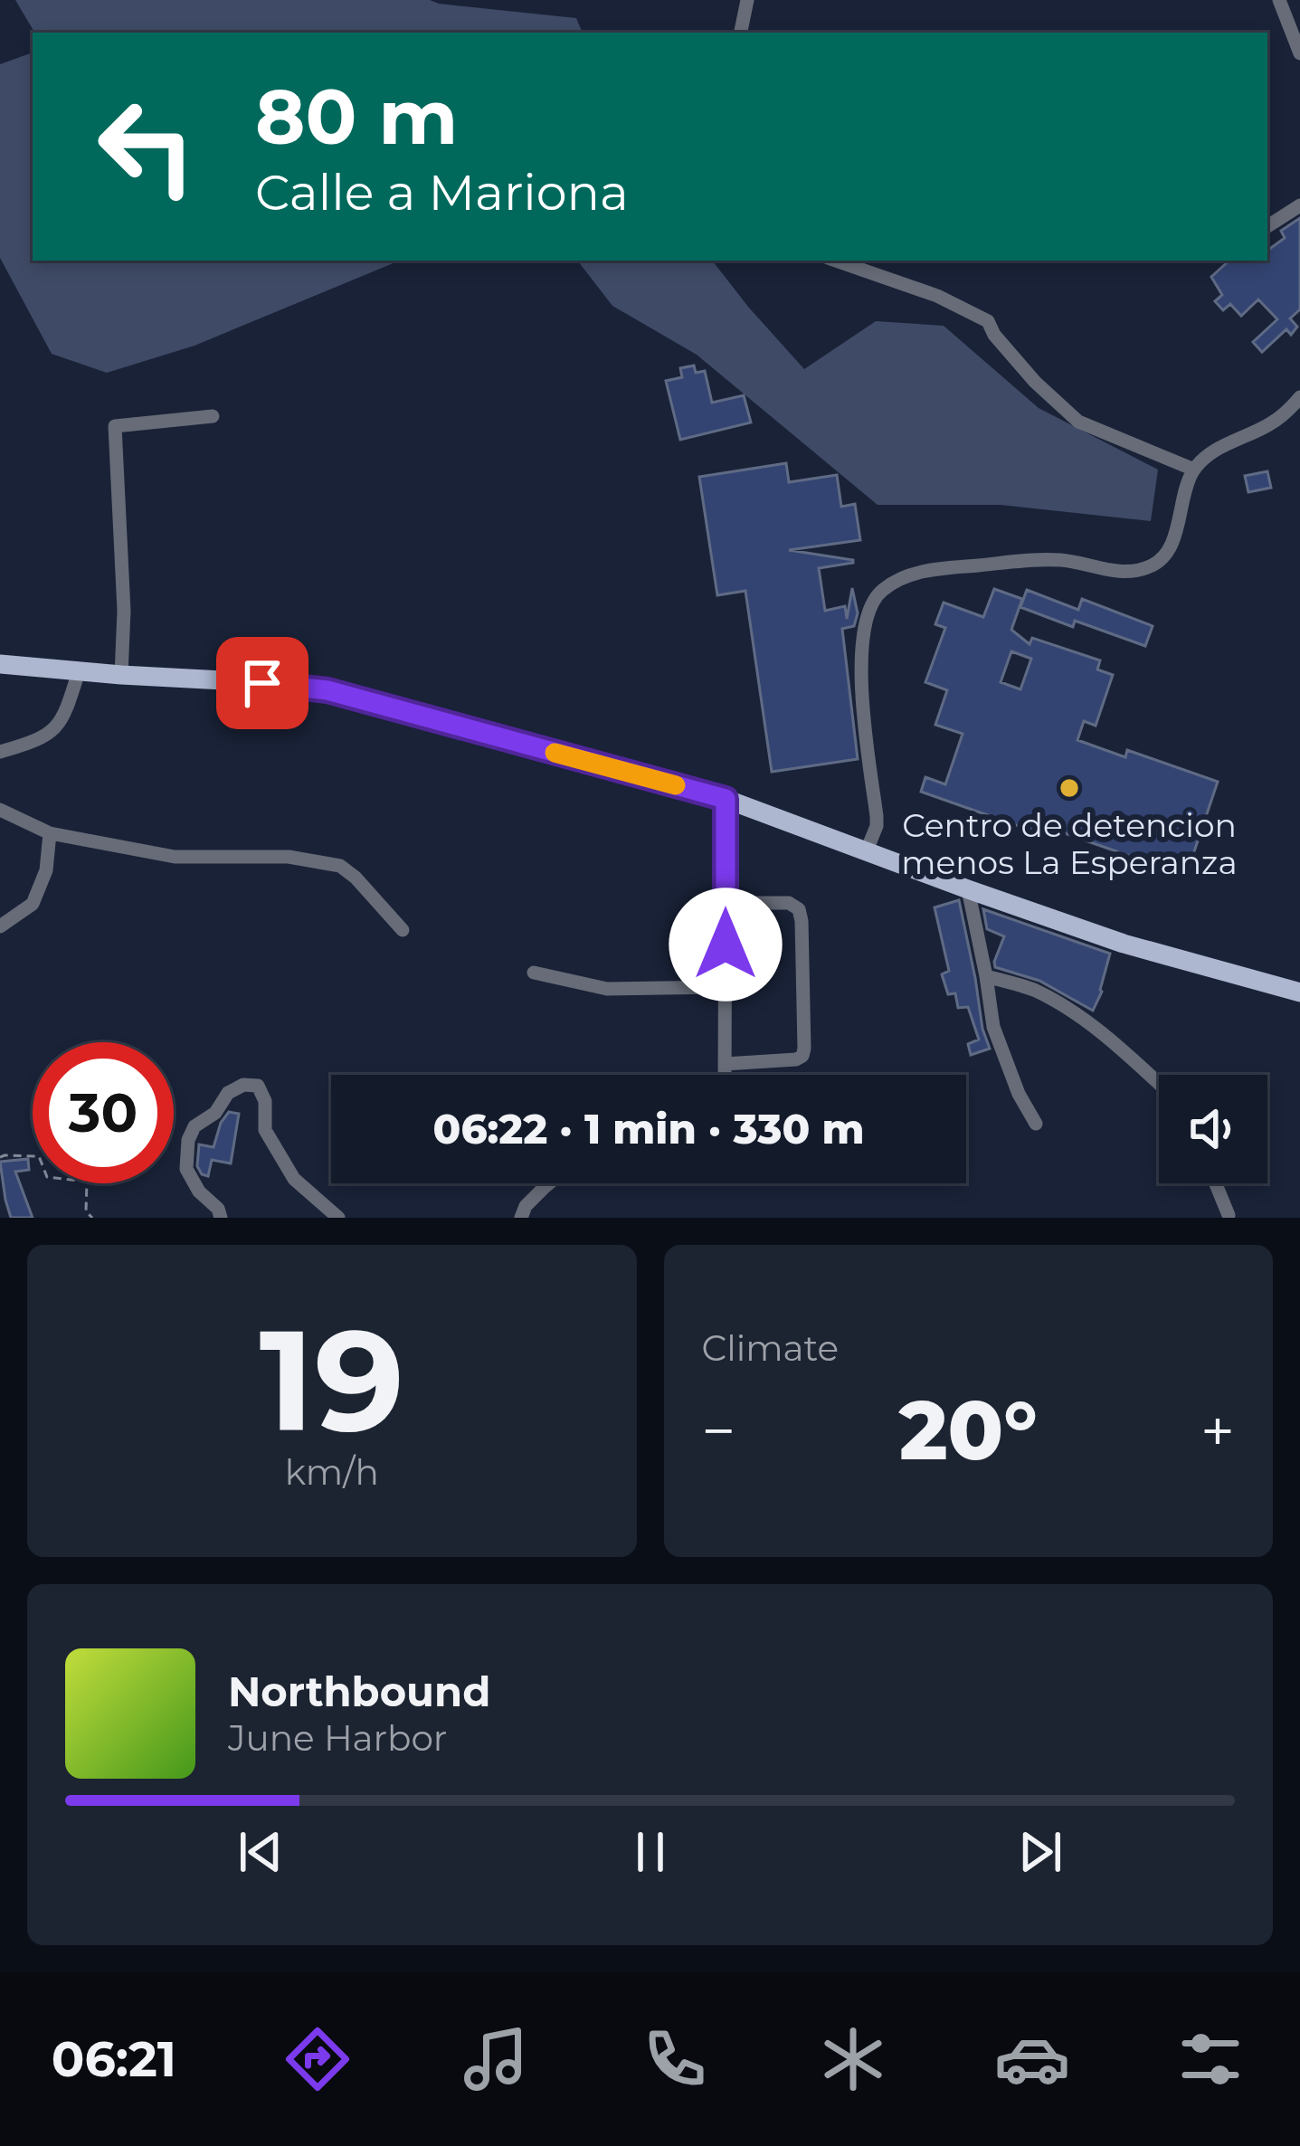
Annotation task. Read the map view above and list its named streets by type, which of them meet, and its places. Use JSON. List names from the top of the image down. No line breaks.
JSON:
{"places":["Centro de detencion menos La Esperanza"],"page":{"turn":["80 m","Calle a Mariona"],"limit":"30","trip":"06:22 · 1 min · 330 m","tile":[["19","km/h"],"Climate"],"heat":["−","20°","+"],"song":["Northbound","June Harbor"],"tabs":"06:21"}}
